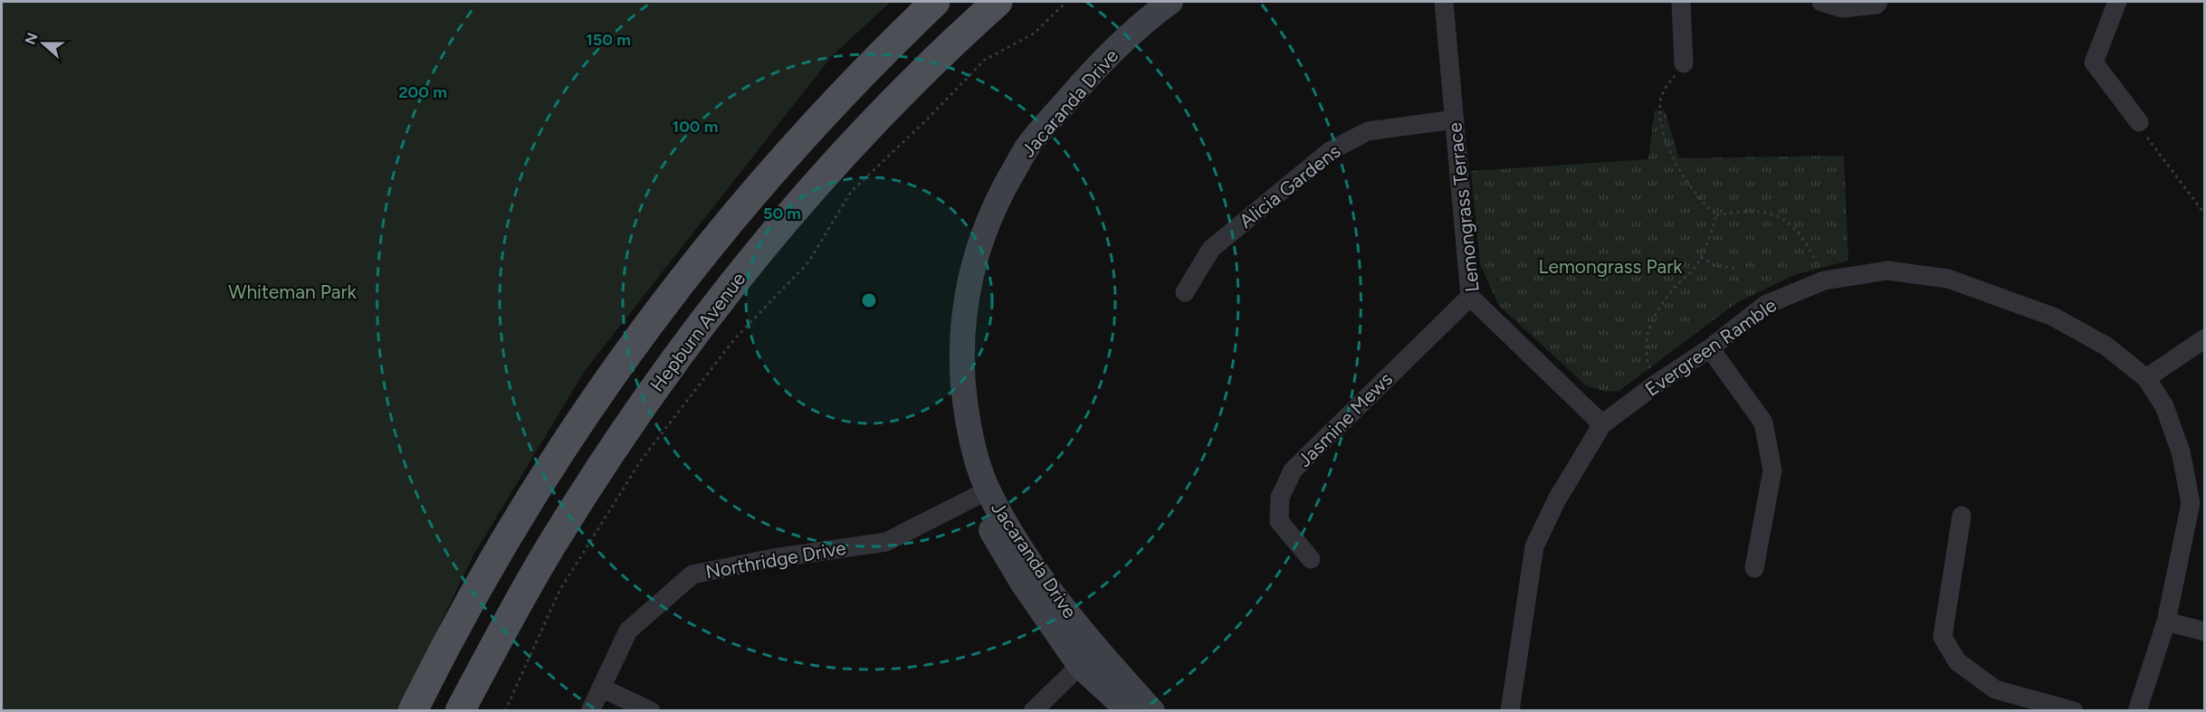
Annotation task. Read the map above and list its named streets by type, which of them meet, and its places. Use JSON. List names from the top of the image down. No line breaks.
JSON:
{"streets":{"main road":["Hepburn Avenue"],"street":["Jacaranda Drive","Alicia Gardens","Lemongrass Terrace","Evergreen Ramble","Jasmine Mews","Northridge Drive"]},"crossings":[["Jacaranda Drive","Northridge Drive"],["Alicia Gardens","Lemongrass Terrace"],["Lemongrass Terrace","Evergreen Ramble"],["Lemongrass Terrace","Jasmine Mews"]],"parks":["Lemongrass Park","Whiteman Park"],"north":"left","rings":["150 m","200 m","100 m","50 m"]}
